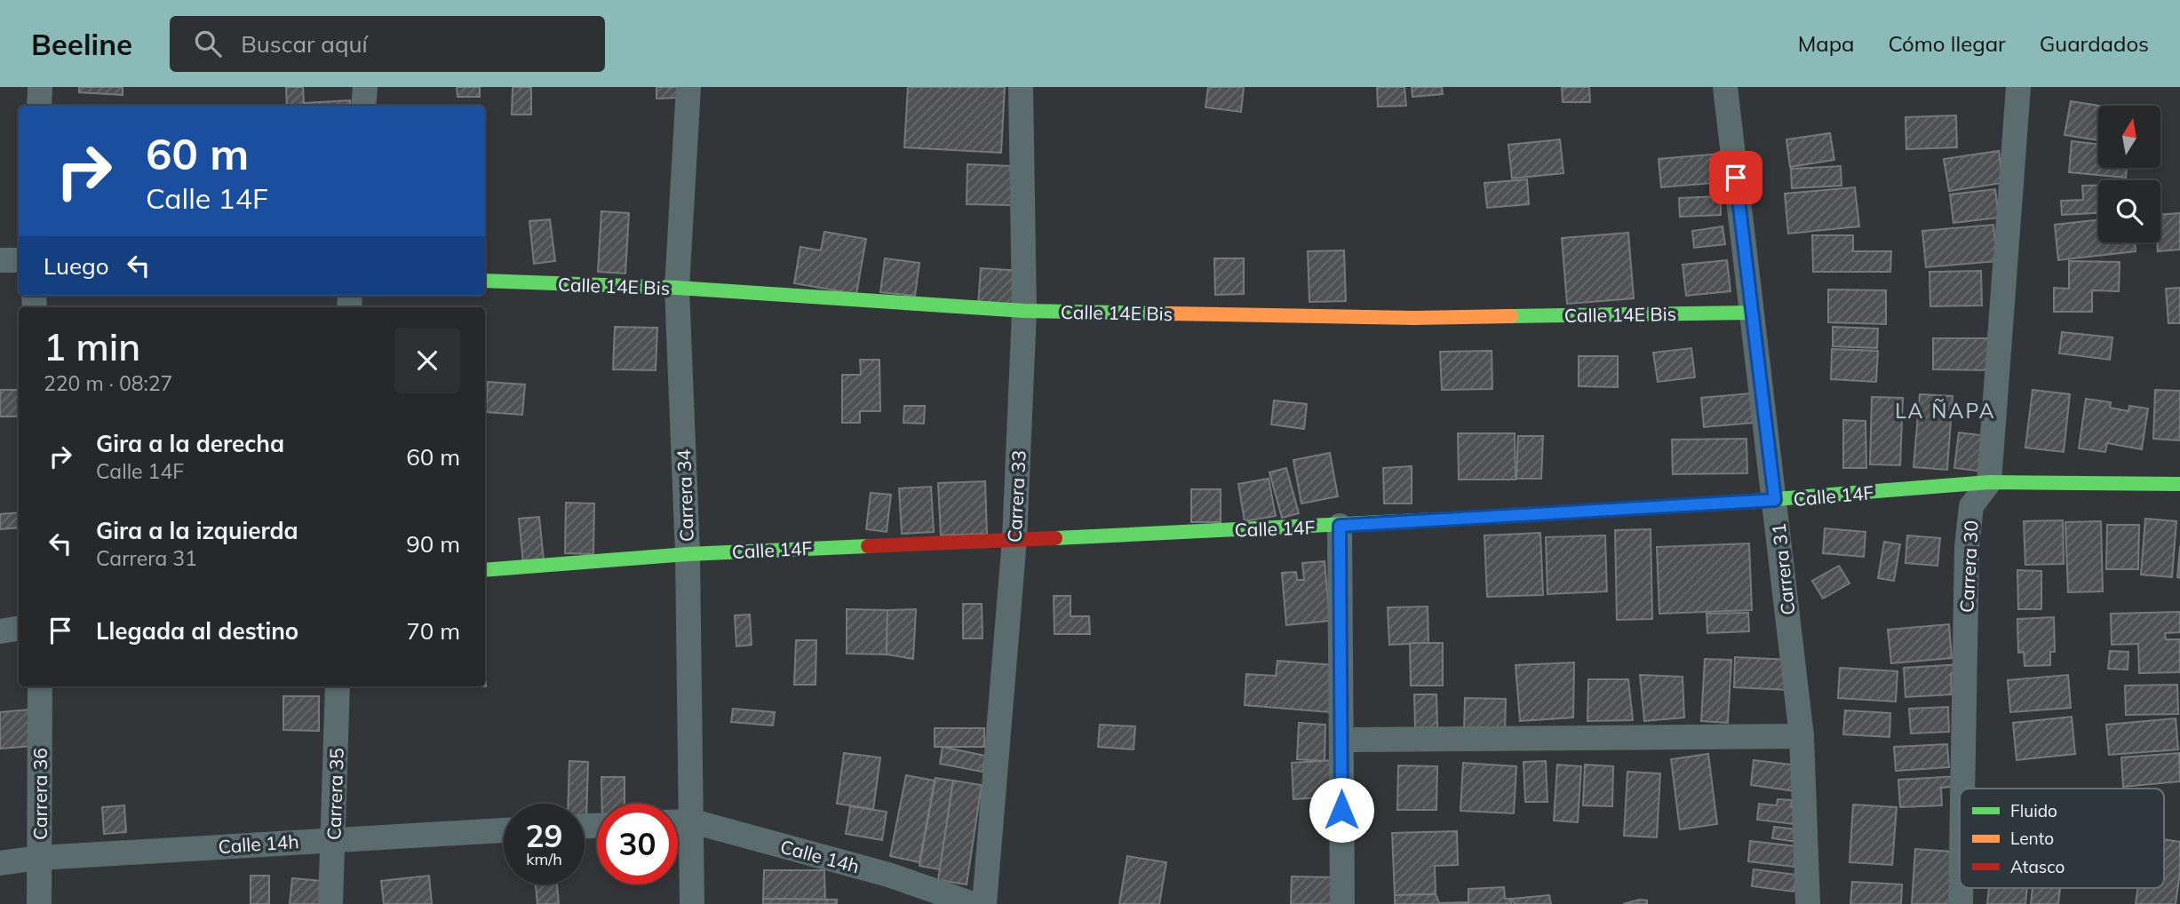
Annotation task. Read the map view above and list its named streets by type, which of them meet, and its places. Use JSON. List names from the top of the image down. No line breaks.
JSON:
{"streets":{"street":["Calle 14E Bis","Carrera 34","Calle 14F","Carrera 33","Carrera 30","Carrera 31","Carrera 36","Carrera 35","Calle 14h"]},"crossings":[["Calle 14E Bis","Carrera 34"],["Calle 14E Bis","Carrera 33"],["Calle 14E Bis","Carrera 31"],["Carrera 34","Calle 14F"],["Carrera 34","Calle 14h"],["Calle 14F","Carrera 33"],["Calle 14F","Carrera 30"],["Calle 14F","Carrera 31"],["Carrera 36","Calle 14h"],["Carrera 35","Calle 14h"]],"districts":["LA ÑAPA"],"legend":["Fluido","Lento","Atasco"],"north":"top","page":{"header":"Beeline","search":"Buscar aquí","nav":["Mapa","Cómo llegar","Guardados"],"turn":["60 m","Calle 14F"],"then":"Luego","heading":["1 min","220 m · 08:27"],"list":[{"name":"Gira a la derecha","note":"Calle 14F","value":"60 m"},{"name":"Gira a la izquierda","note":"Carrera 31","value":"90 m"},{"name":"Llegada al destino","value":"70 m"}],"speed":"29 km/h","limit":"30"}}
